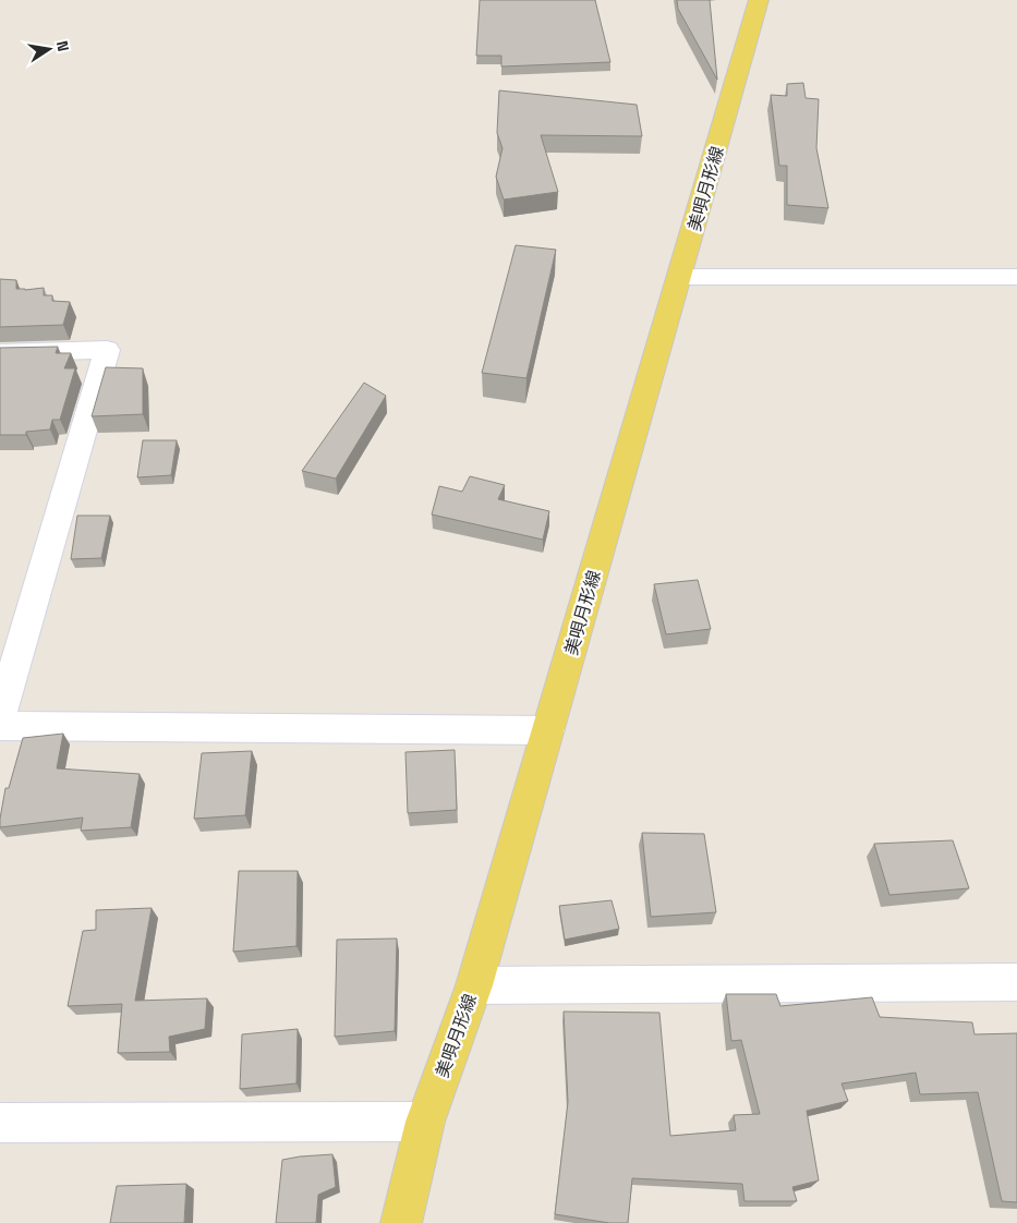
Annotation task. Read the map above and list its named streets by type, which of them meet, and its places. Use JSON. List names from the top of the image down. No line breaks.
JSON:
{"streets":{"main road":["美唄月形線"]},"north":"right"}
